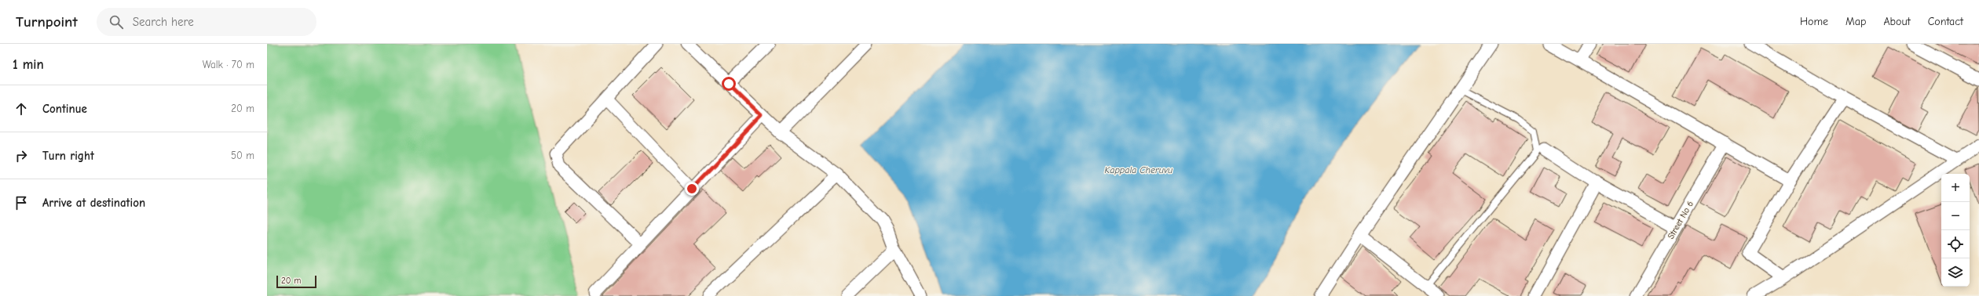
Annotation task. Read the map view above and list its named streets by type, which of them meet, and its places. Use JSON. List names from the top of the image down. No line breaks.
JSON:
{"streets":{"street":["Street No 6"]},"water":["Kappala Cheruvu"],"scale_bar":"20 m","page":{"header":"Turnpoint","search":"Search here","nav":["Home","Map","About","Contact"],"heading":["1 min","Walk · 70 m"],"list":[["Continue","20 m"],["Turn right","50 m"],"Arrive at destination"],"map_buttons":["+","−"],"scale":"20 m"}}
